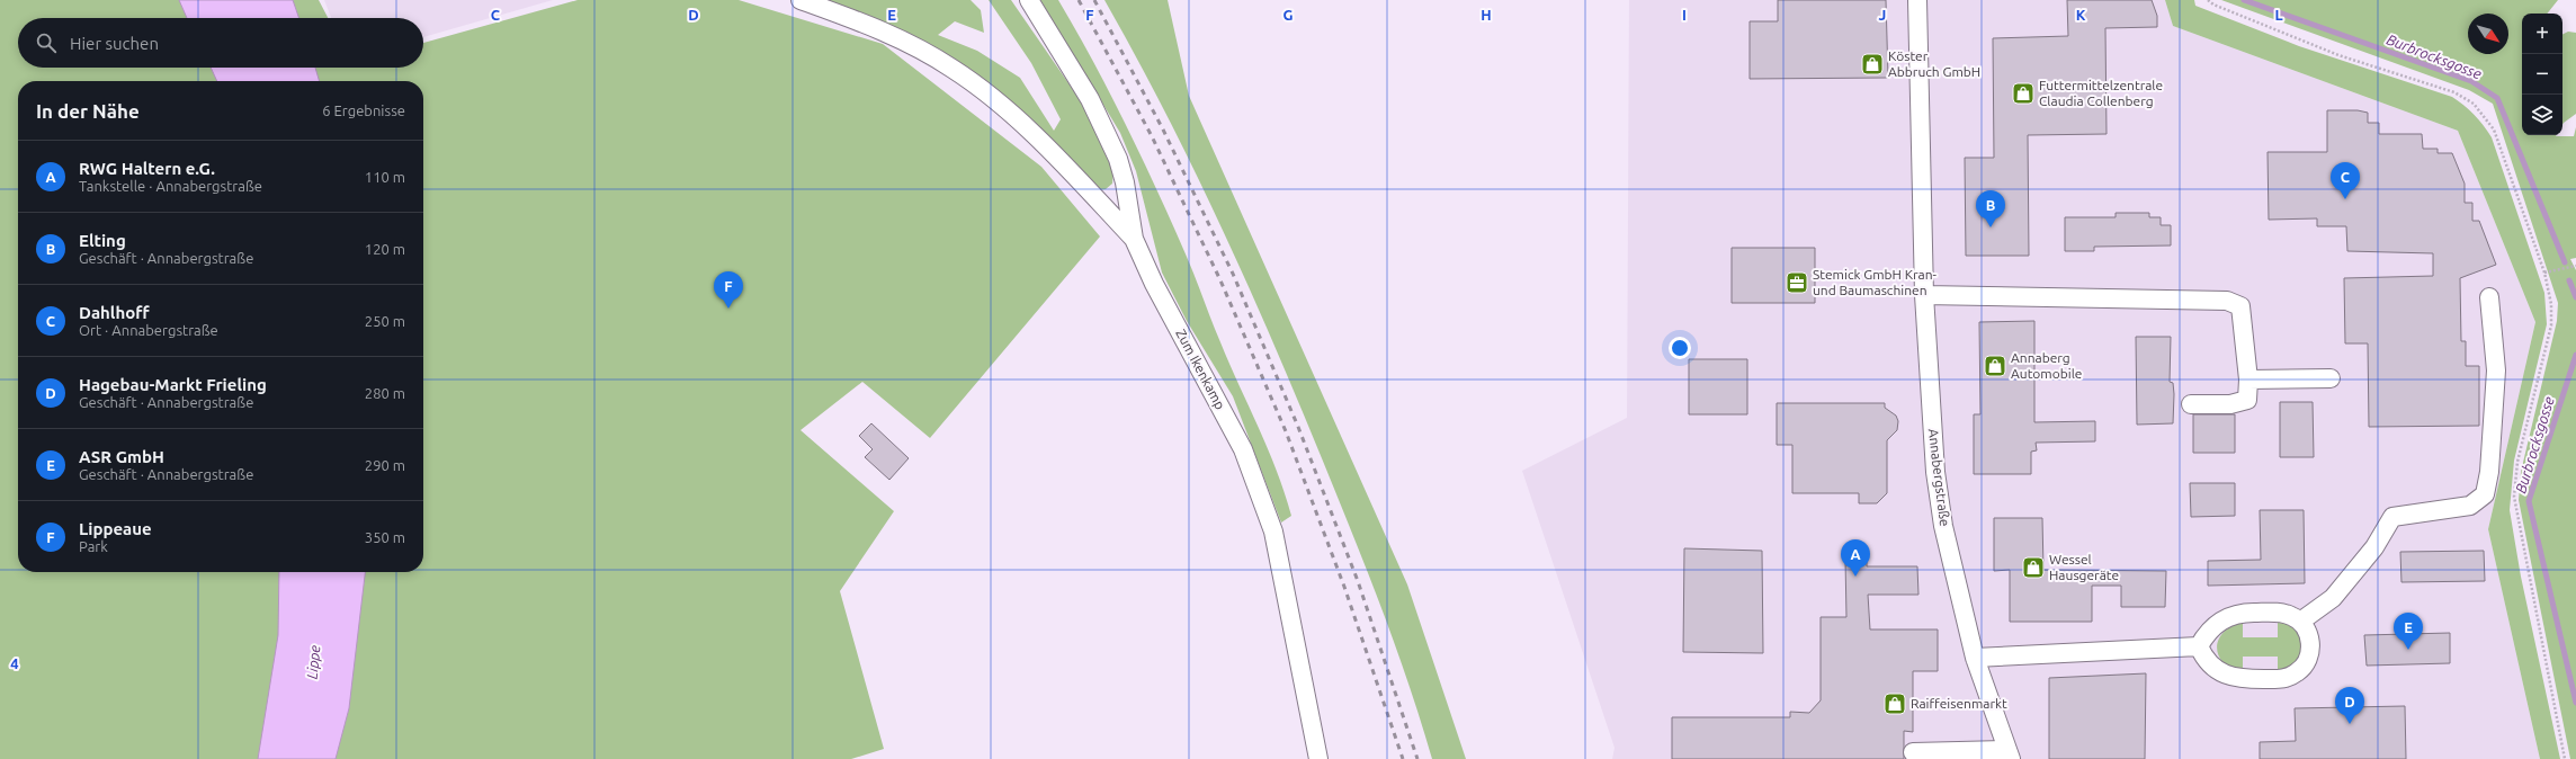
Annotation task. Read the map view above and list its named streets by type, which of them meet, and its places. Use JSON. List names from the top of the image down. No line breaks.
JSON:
{"streets":{"street":["Zum Ikenkamp","Annabergstraße"]},"water":["Burbrocksgosse","Lippe"],"places":{"shop":["Köster Abbruch GmbH","Futtermittelzentrale Claudia Collenberg","Annaberg Automobile","Wessel Hausgeräte","Raiffeisenmarkt"],"office":["Stemick GmbH Kran- und Baumaschinen"]},"north":"bottom right","page":{"map_buttons":["+","−"],"search":"Hier suchen","heading":["In der Nähe","6 Ergebnisse"],"list":[{"mark":"A","name":"RWG Haltern e.G.","note":"Tankstelle · Annabergstraße","value":"110 m"},{"mark":"B","name":"Elting","note":"Geschäft · Annabergstraße","value":"120 m"},{"mark":"C","name":"Dahlhoff","note":"Ort · Annabergstraße","value":"250 m"},{"mark":"D","name":"Hagebau-Markt Frieling","note":"Geschäft · Annabergstraße","value":"280 m"},{"mark":"E","name":"ASR GmbH","note":"Geschäft · Annabergstraße","value":"290 m"},{"mark":"F","name":"Lippeaue","note":"Park","value":"350 m"}],"pins":["C","B","F","A","E","D"]},"grid":{"columns":["C","D","E","F","G","H","I","J","K","L"],"rows":["4"]}}
